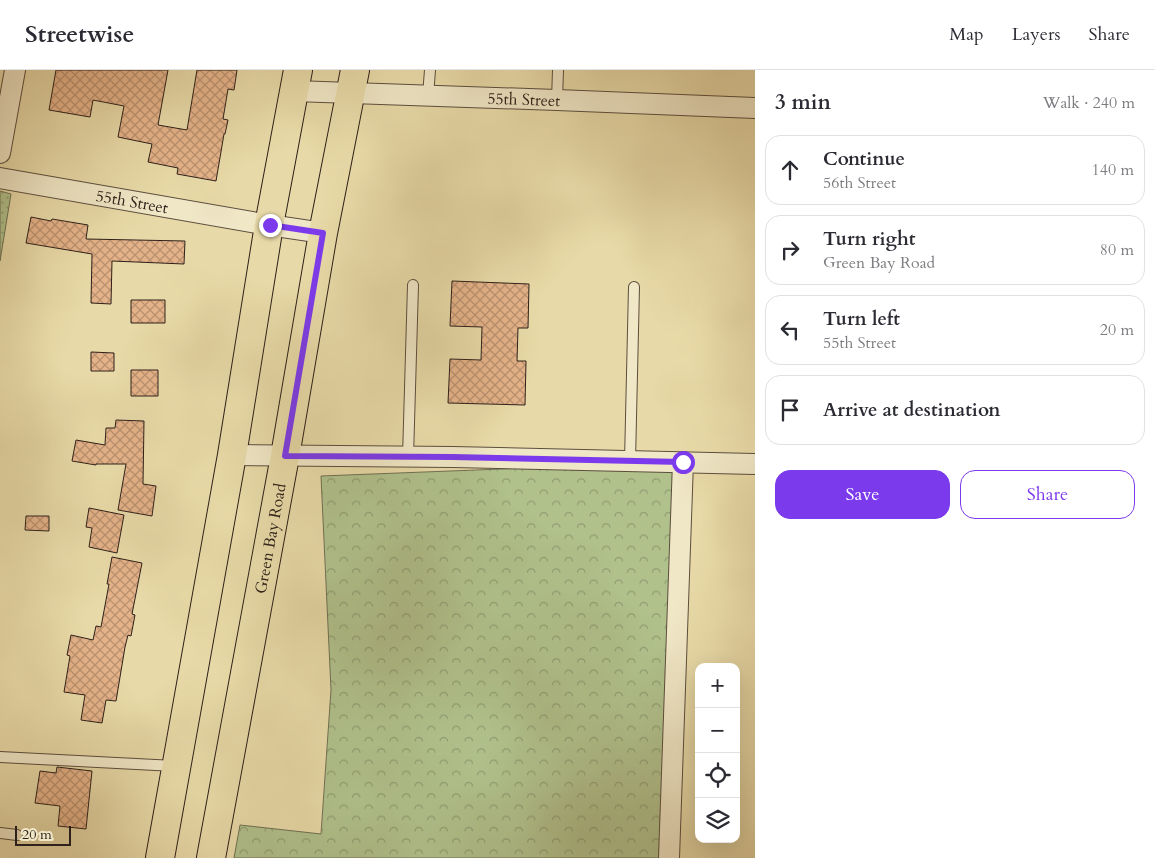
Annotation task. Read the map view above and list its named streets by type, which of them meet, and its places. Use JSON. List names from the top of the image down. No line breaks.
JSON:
{"streets":{"main road":["Green Bay Road"],"street":["55th Street"]},"crossings":[["55th Street","Green Bay Road"]],"scale_bar":"20 m","page":{"header":"Streetwise","nav":["Map","Layers","Share"],"heading":["3 min","Walk · 240 m"],"list":[["Continue","56th Street","140 m"],["Turn right","Green Bay Road","80 m"],["Turn left","55th Street","20 m"],"Arrive at destination"],"buttons":["Save","Share"],"map_buttons":["+","−"],"scale":"20 m"}}
